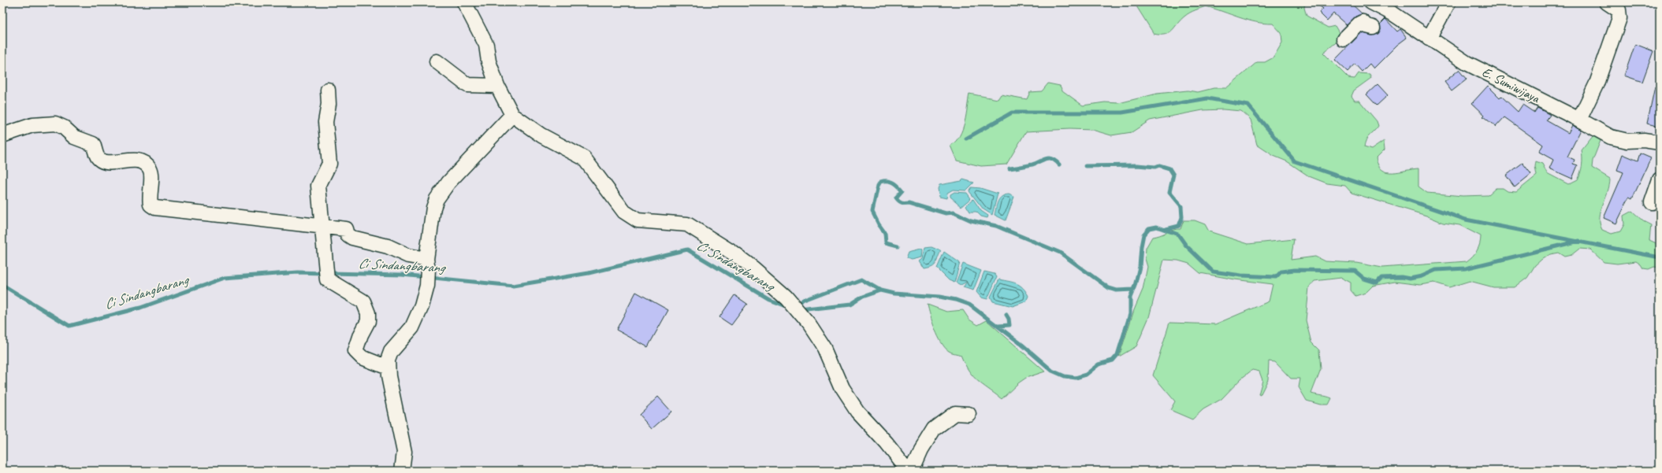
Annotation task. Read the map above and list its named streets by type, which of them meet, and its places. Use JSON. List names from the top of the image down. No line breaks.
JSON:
{"streets":{"street":["E. Sumiwijaya"]},"water":["Ci Sindangbarang"]}
